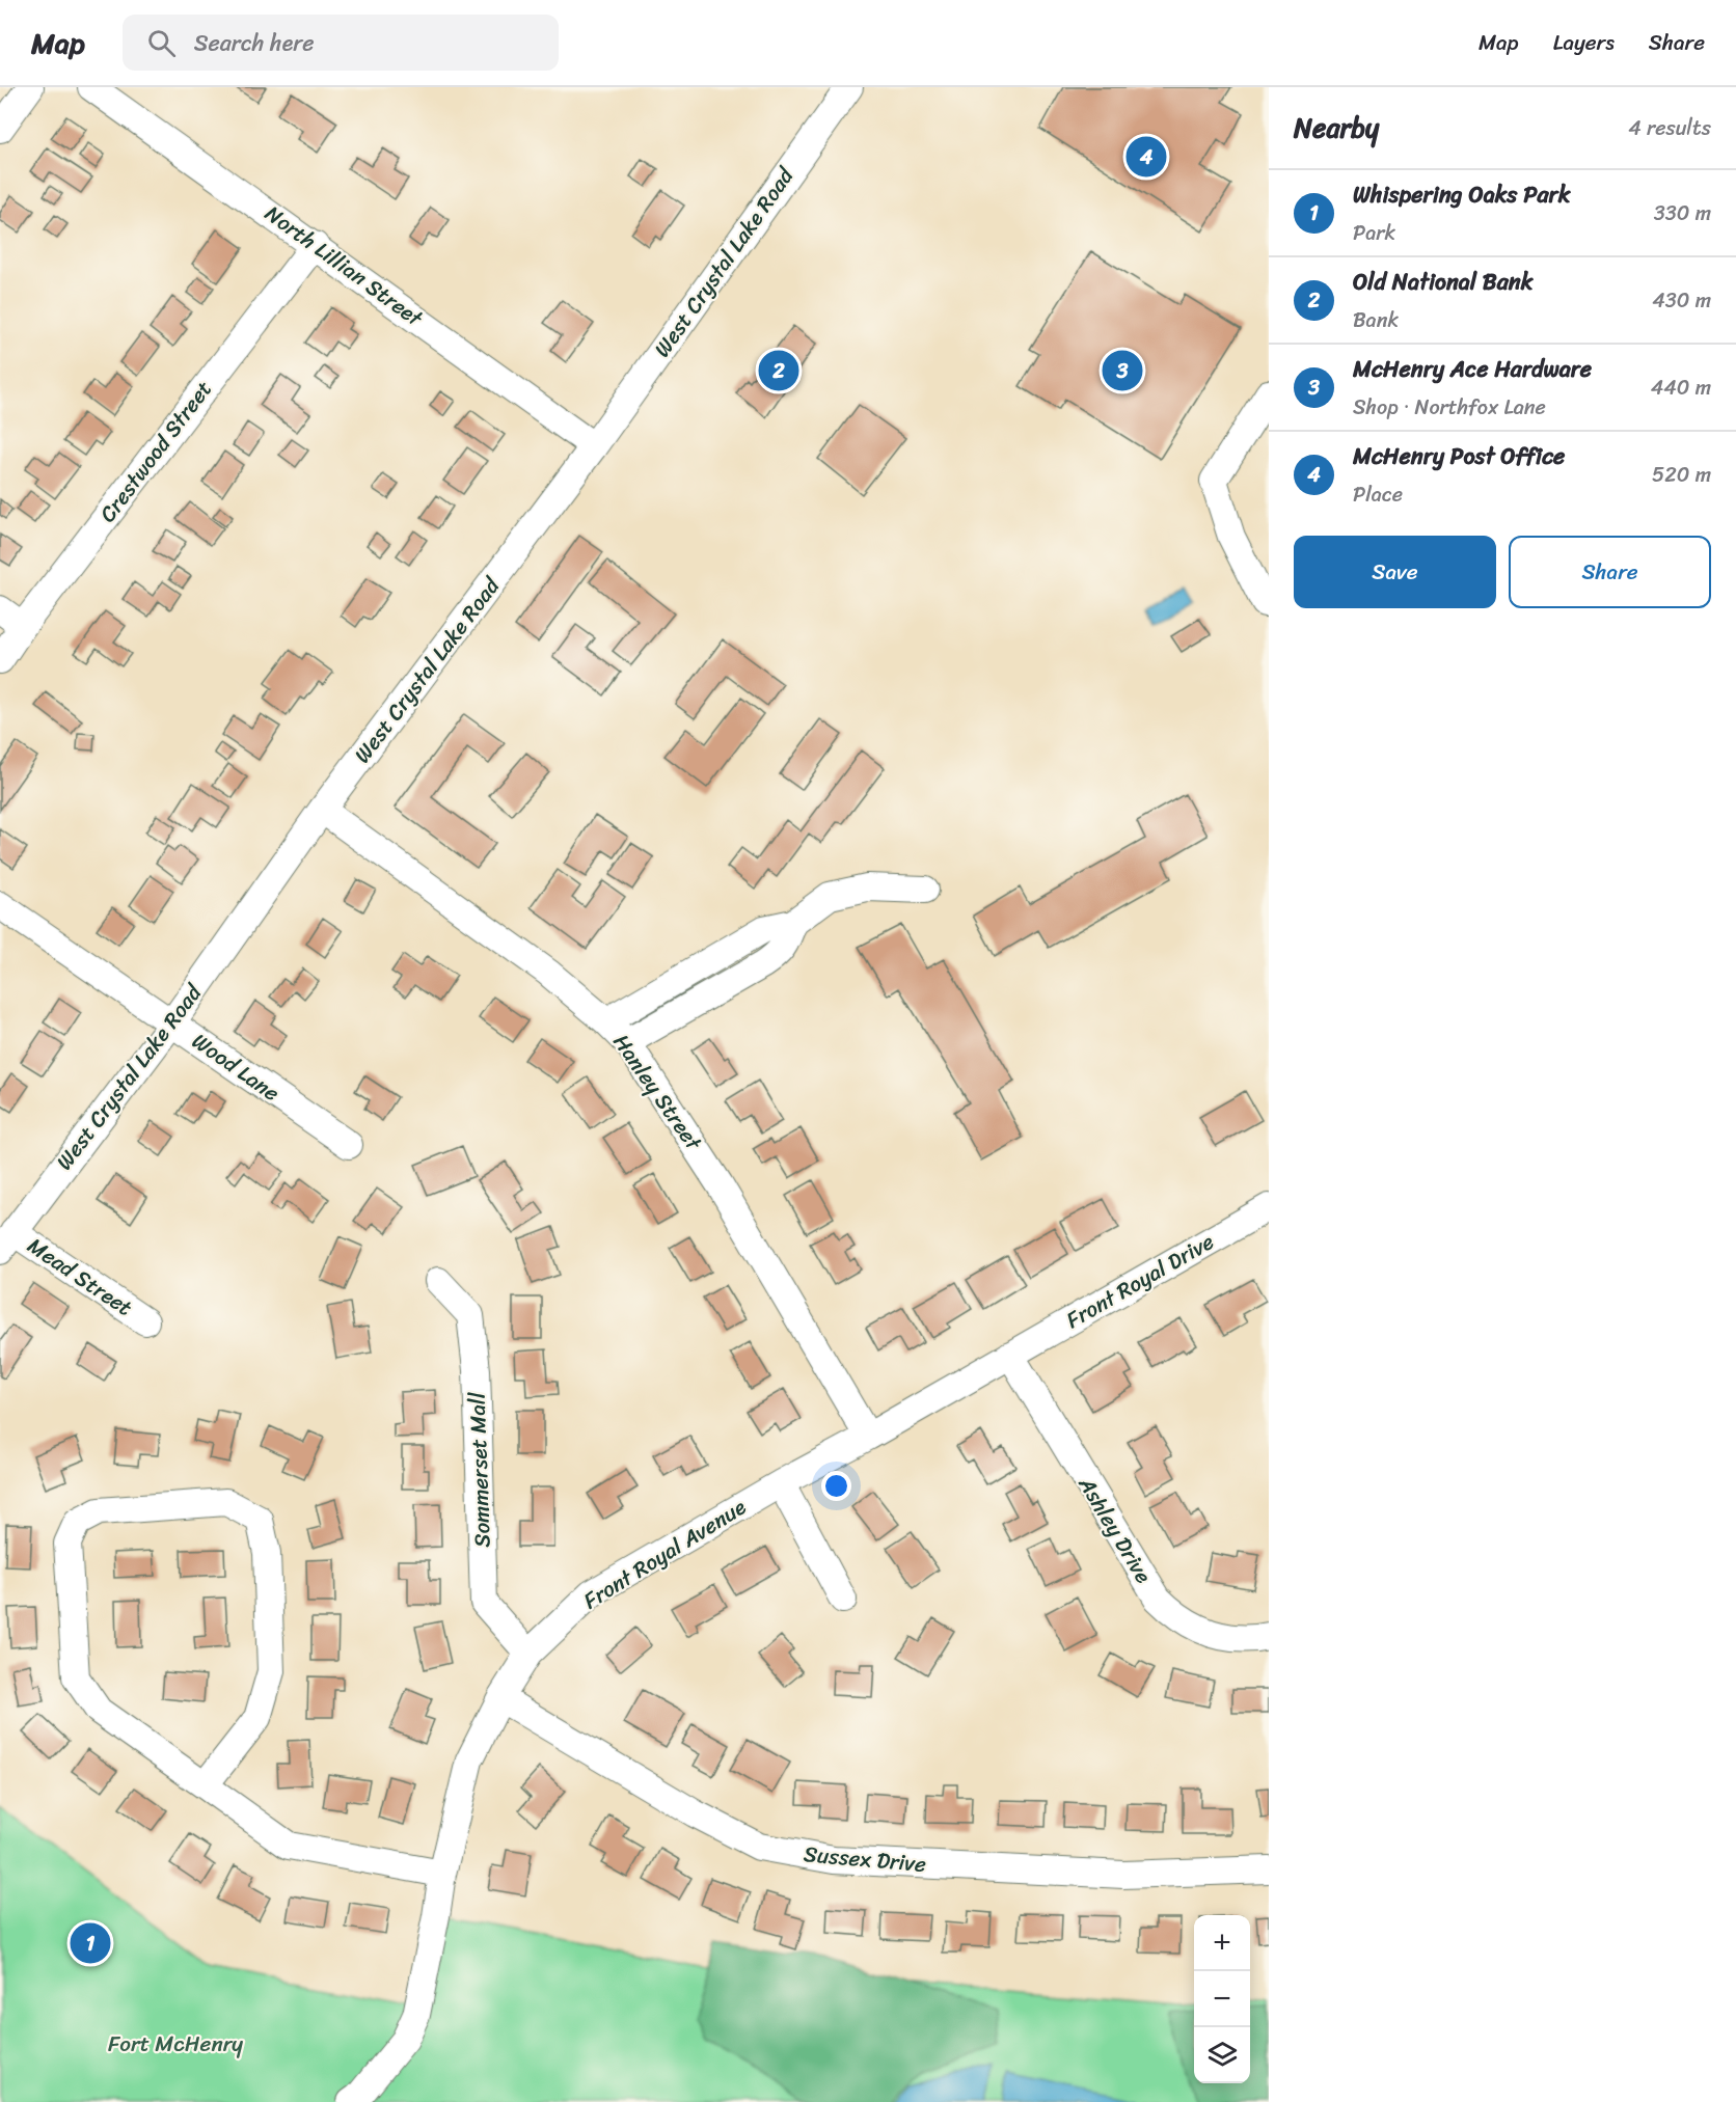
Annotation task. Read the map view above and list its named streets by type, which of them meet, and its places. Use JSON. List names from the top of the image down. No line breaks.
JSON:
{"streets":{"street":["West Crystal Lake Road","North Lillian Street","Crestwood Street","Wood Lane","Hanley Street","Mead Street","Front Royal Drive","Sommerset Mall","Ashley Drive","Front Royal Avenue","Sussex Drive"]},"crossings":[["West Crystal Lake Road","North Lillian Street"],["West Crystal Lake Road","Wood Lane"],["West Crystal Lake Road","Hanley Street"],["West Crystal Lake Road","Mead Street"],["North Lillian Street","Crestwood Street"],["Hanley Street","Front Royal Avenue"],["Front Royal Drive","Ashley Drive"],["Front Royal Drive","Front Royal Avenue"],["Sommerset Mall","Front Royal Avenue"],["Ashley Drive","Front Royal Avenue"],["Front Royal Avenue","Sussex Drive"]],"parks":["Fort McHenry"],"page":{"header":"Map","search":"Search here","nav":["Map","Layers","Share"],"heading":["Nearby","4 results"],"pins":["4","2","3","1"],"list":[{"mark":"1","name":"Whispering Oaks Park","note":"Park","value":"330 m"},{"mark":"2","name":"Old National Bank","note":"Bank","value":"430 m"},{"mark":"3","name":"McHenry Ace Hardware","note":"Shop · Northfox Lane","value":"440 m"},{"mark":"4","name":"McHenry Post Office","note":"Place","value":"520 m"}],"buttons":["Save","Share"],"map_buttons":["+","−"]}}
